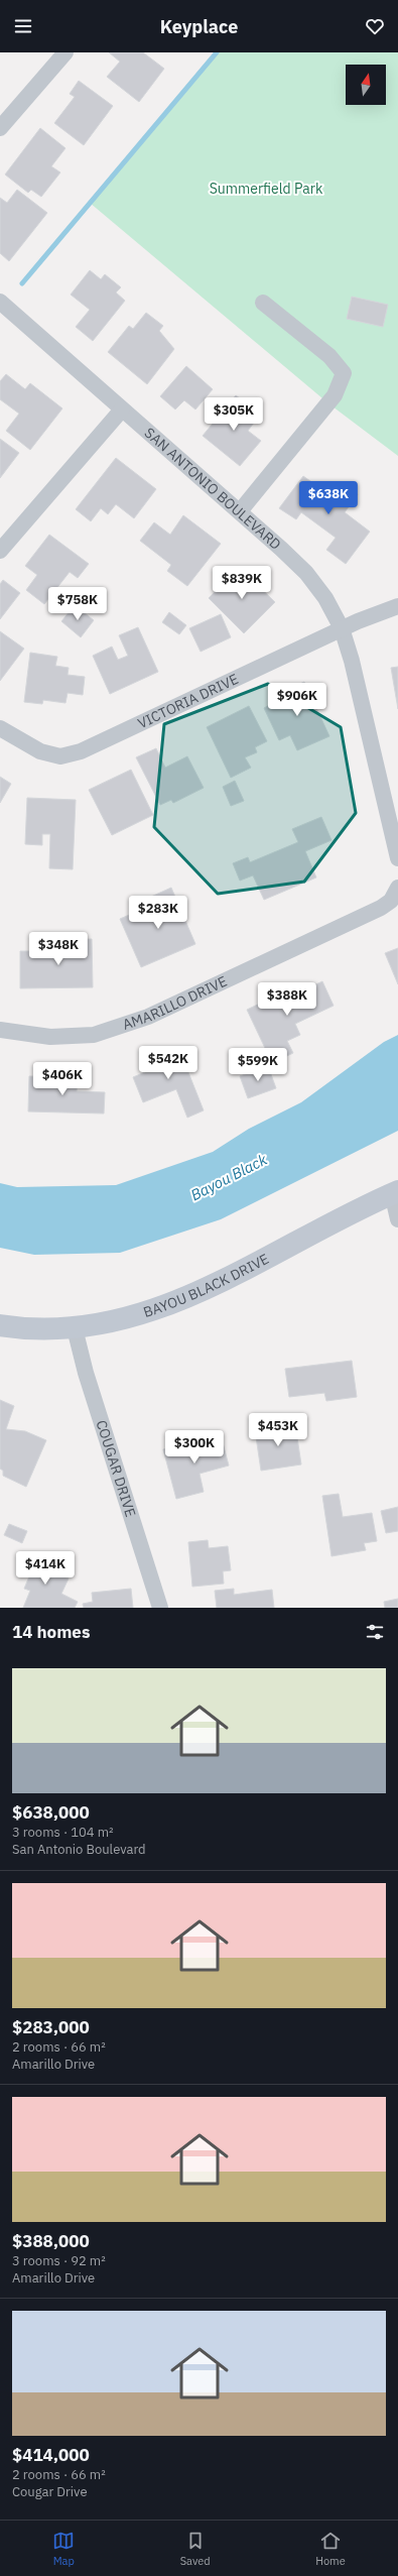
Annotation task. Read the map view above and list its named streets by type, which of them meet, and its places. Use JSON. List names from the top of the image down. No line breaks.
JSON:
{"streets":{"main road":["BAYOU BLACK DRIVE"],"street":["SAN ANTONIO BOULEVARD","VICTORIA DRIVE","AMARILLO DRIVE","COUGAR DRIVE"]},"crossings":[["SAN ANTONIO BOULEVARD","VICTORIA DRIVE"],["BAYOU BLACK DRIVE","COUGAR DRIVE"]],"water":["Bayou Black"],"parks":["Summerfield Park"],"north":"top","page":{"header":"Keyplace","price":["$305K","$638K","$839K","$758K","$906K","$283K","$348K","$388K","$542K","$599K","$406K","$453K","$300K","$414K"],"heading":"14 homes","list":[{"name":"$638,000","note":"3 rooms · 104 m² · San Antonio Boulevard"},{"name":"$283,000","note":"2 rooms · 66 m² · Amarillo Drive"},{"name":"$388,000","note":"3 rooms · 92 m² · Amarillo Drive"},{"name":"$414,000","note":"2 rooms · 66 m² · Cougar Drive"}],"tabs":["Map","Saved","Home"]}}
